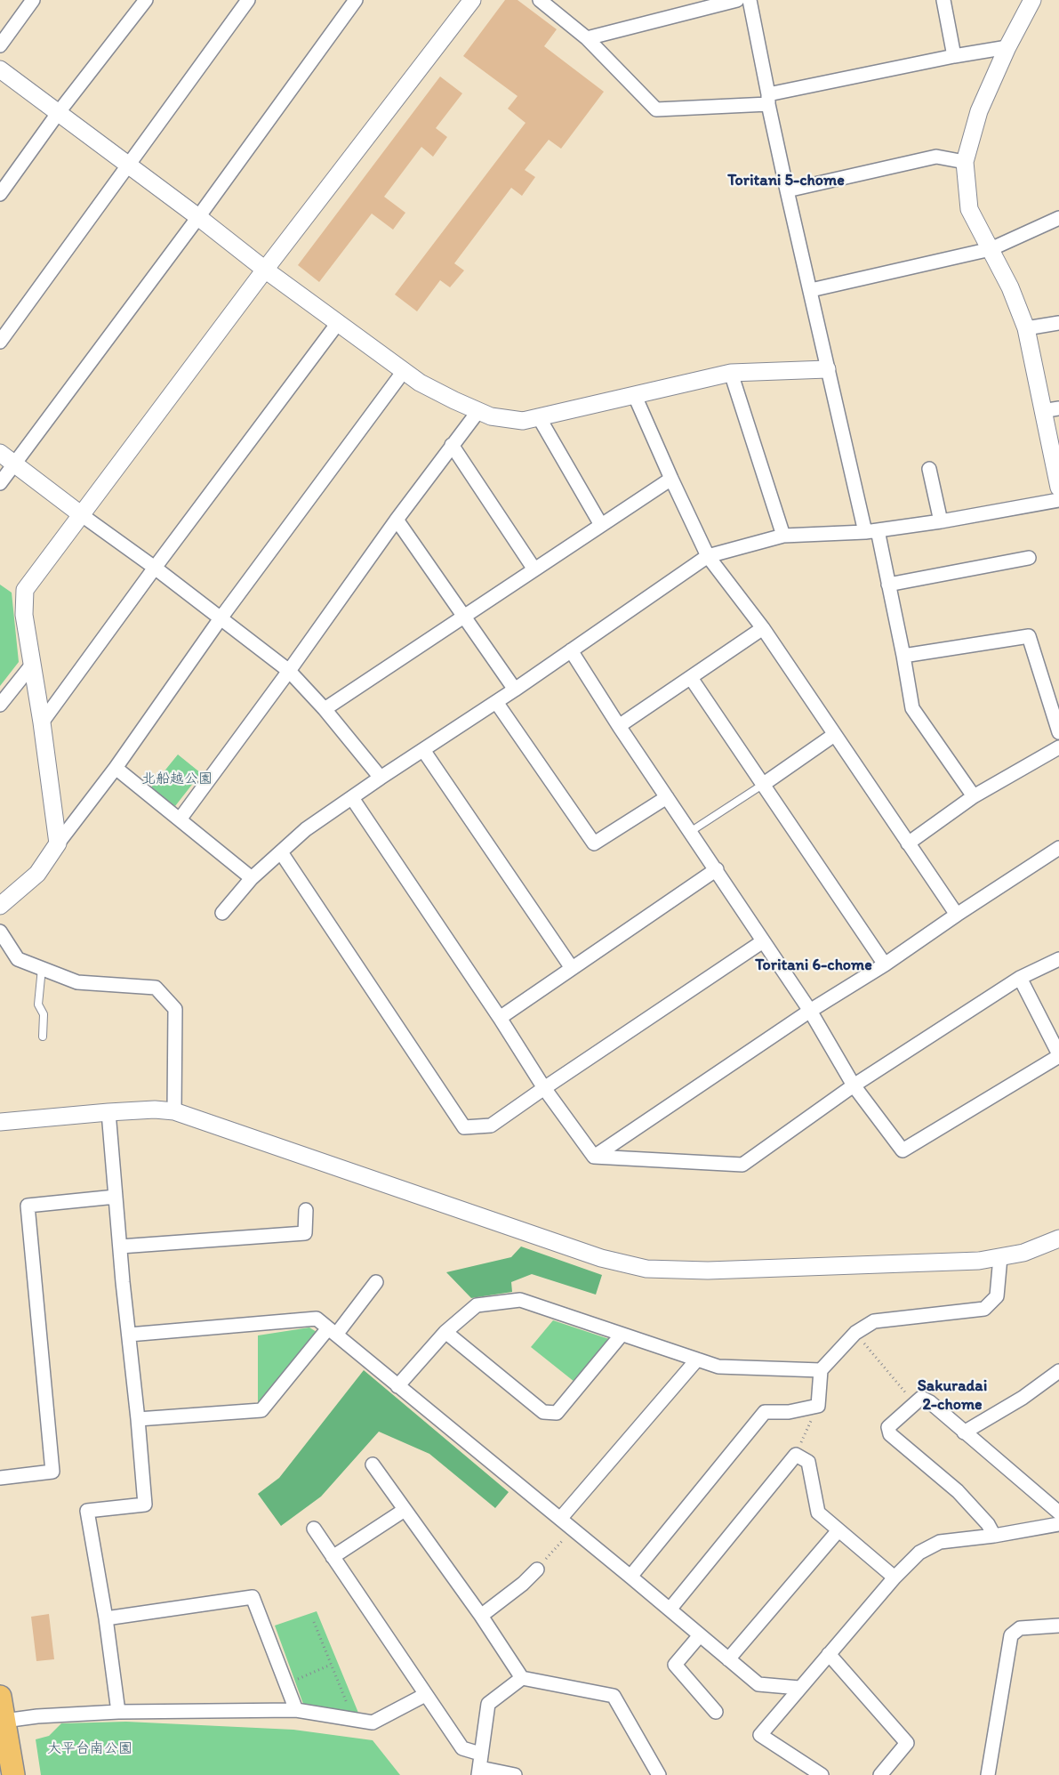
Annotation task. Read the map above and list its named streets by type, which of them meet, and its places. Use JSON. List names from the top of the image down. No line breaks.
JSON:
{"districts":["Toritani 5-chome","Toritani 6-chome","Sakuradai 2-chome"],"parks":["北船越公園","大平台南公園"]}
